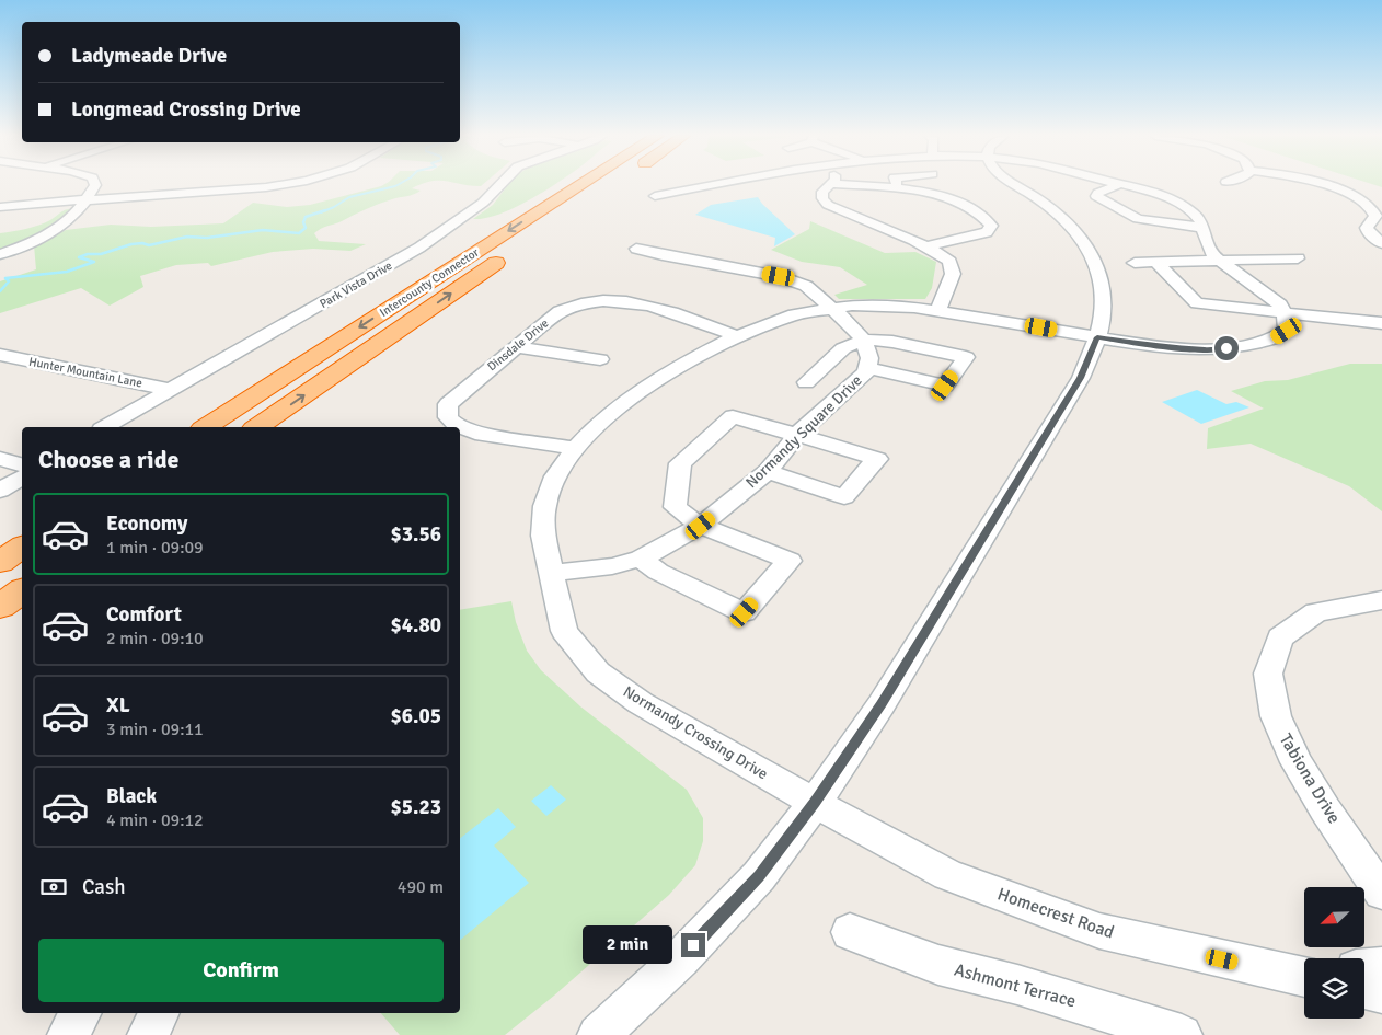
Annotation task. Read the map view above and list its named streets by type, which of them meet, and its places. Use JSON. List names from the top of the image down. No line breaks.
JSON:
{"streets":{"highway":["Intercounty Connector"],"street":["Park Vista Drive","Dinsdale Drive","Hunter Mountain Lane","Normandy Square Drive","Normandy Crossing Drive","Tabiona Drive","Homecrest Road","Ashmont Terrace"]},"crossings":[["Park Vista Drive","Hunter Mountain Lane"],["Dinsdale Drive","Normandy Crossing Drive"],["Normandy Square Drive","Normandy Crossing Drive"],["Normandy Crossing Drive","Homecrest Road"]],"north":"bottom left","page":{"banner":["Ladymeade Drive","Longmead Crossing Drive"],"heading":"Choose a ride","list":[{"name":"Economy","note":"1 min · 09:09","value":"$3.56"},{"name":"Comfort","note":"2 min · 09:10","value":"$4.80"},{"name":"XL","note":"3 min · 09:11","value":"$6.05"},{"name":"Black","note":"4 min · 09:12","value":"$5.23"}],"pay":["Cash","490 m"],"bubble":"2 min","buttons":"Confirm"}}
